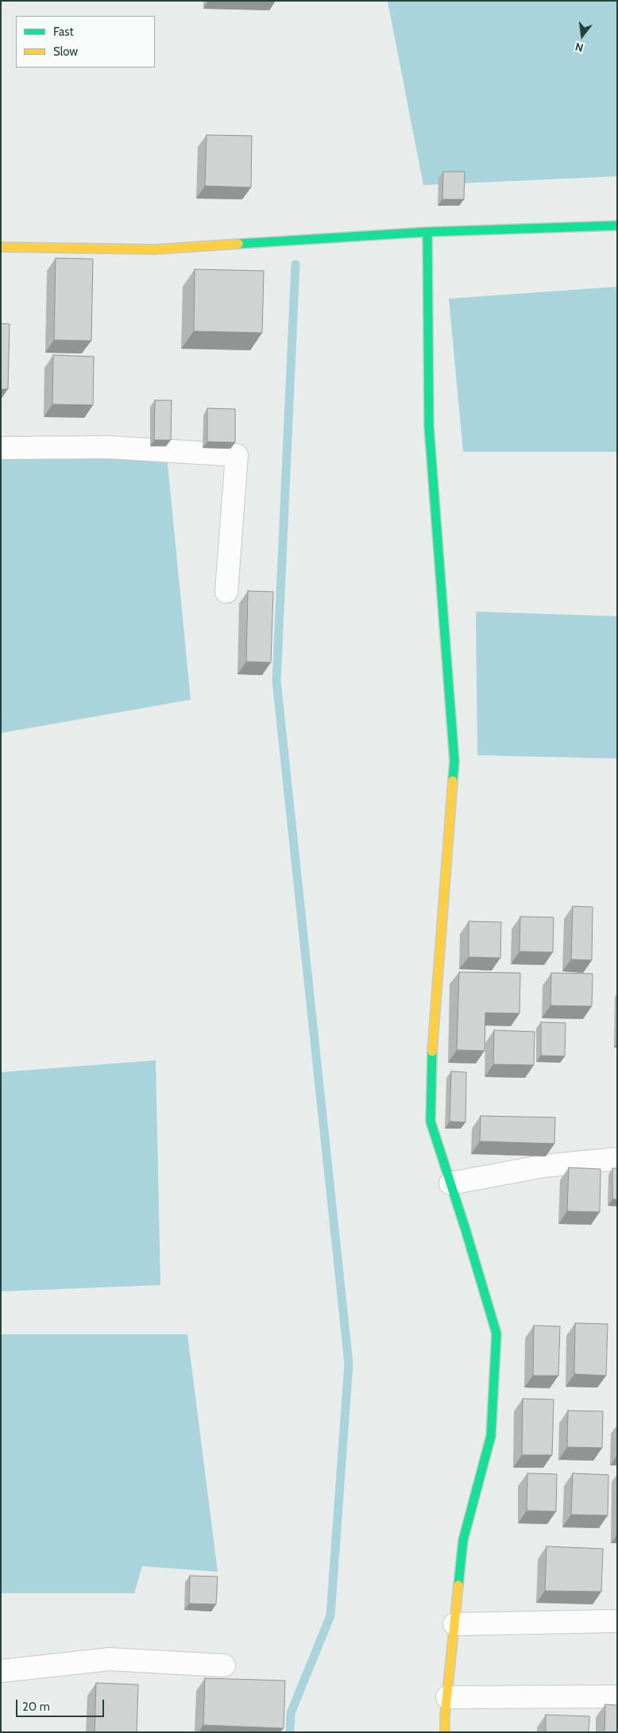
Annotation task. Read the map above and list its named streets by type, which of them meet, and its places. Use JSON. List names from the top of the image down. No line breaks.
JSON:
{"legend":["Fast","Slow"],"scale_bar":"20 m","north":"bottom"}
